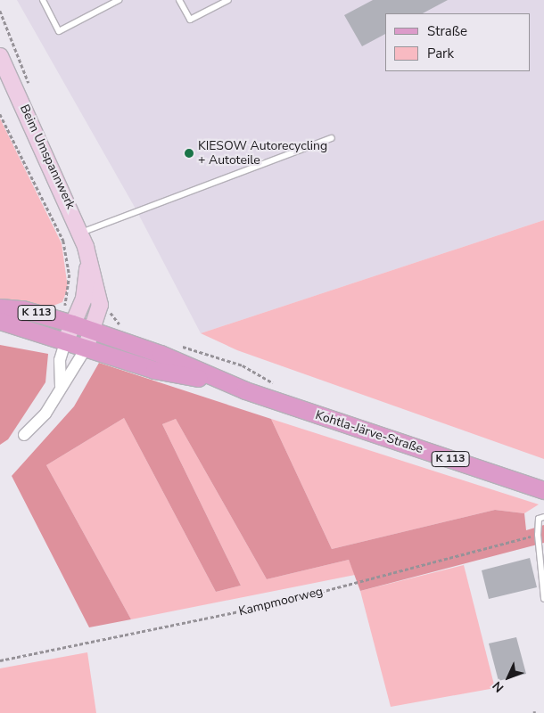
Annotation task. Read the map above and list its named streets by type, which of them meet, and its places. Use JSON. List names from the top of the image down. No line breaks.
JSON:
{"streets":{"main road":["K 113","Kohtla-Järve-Straße"],"street":["Beim Umspannwerk"],"path":["Kampmoorweg"]},"crossings":[["Beim Umspannwerk","Kohtla-Järve-Straße"]],"places":["KIESOW Autorecycling + Autoteile"],"legend":["Straße","Park"],"north":"bottom left"}
